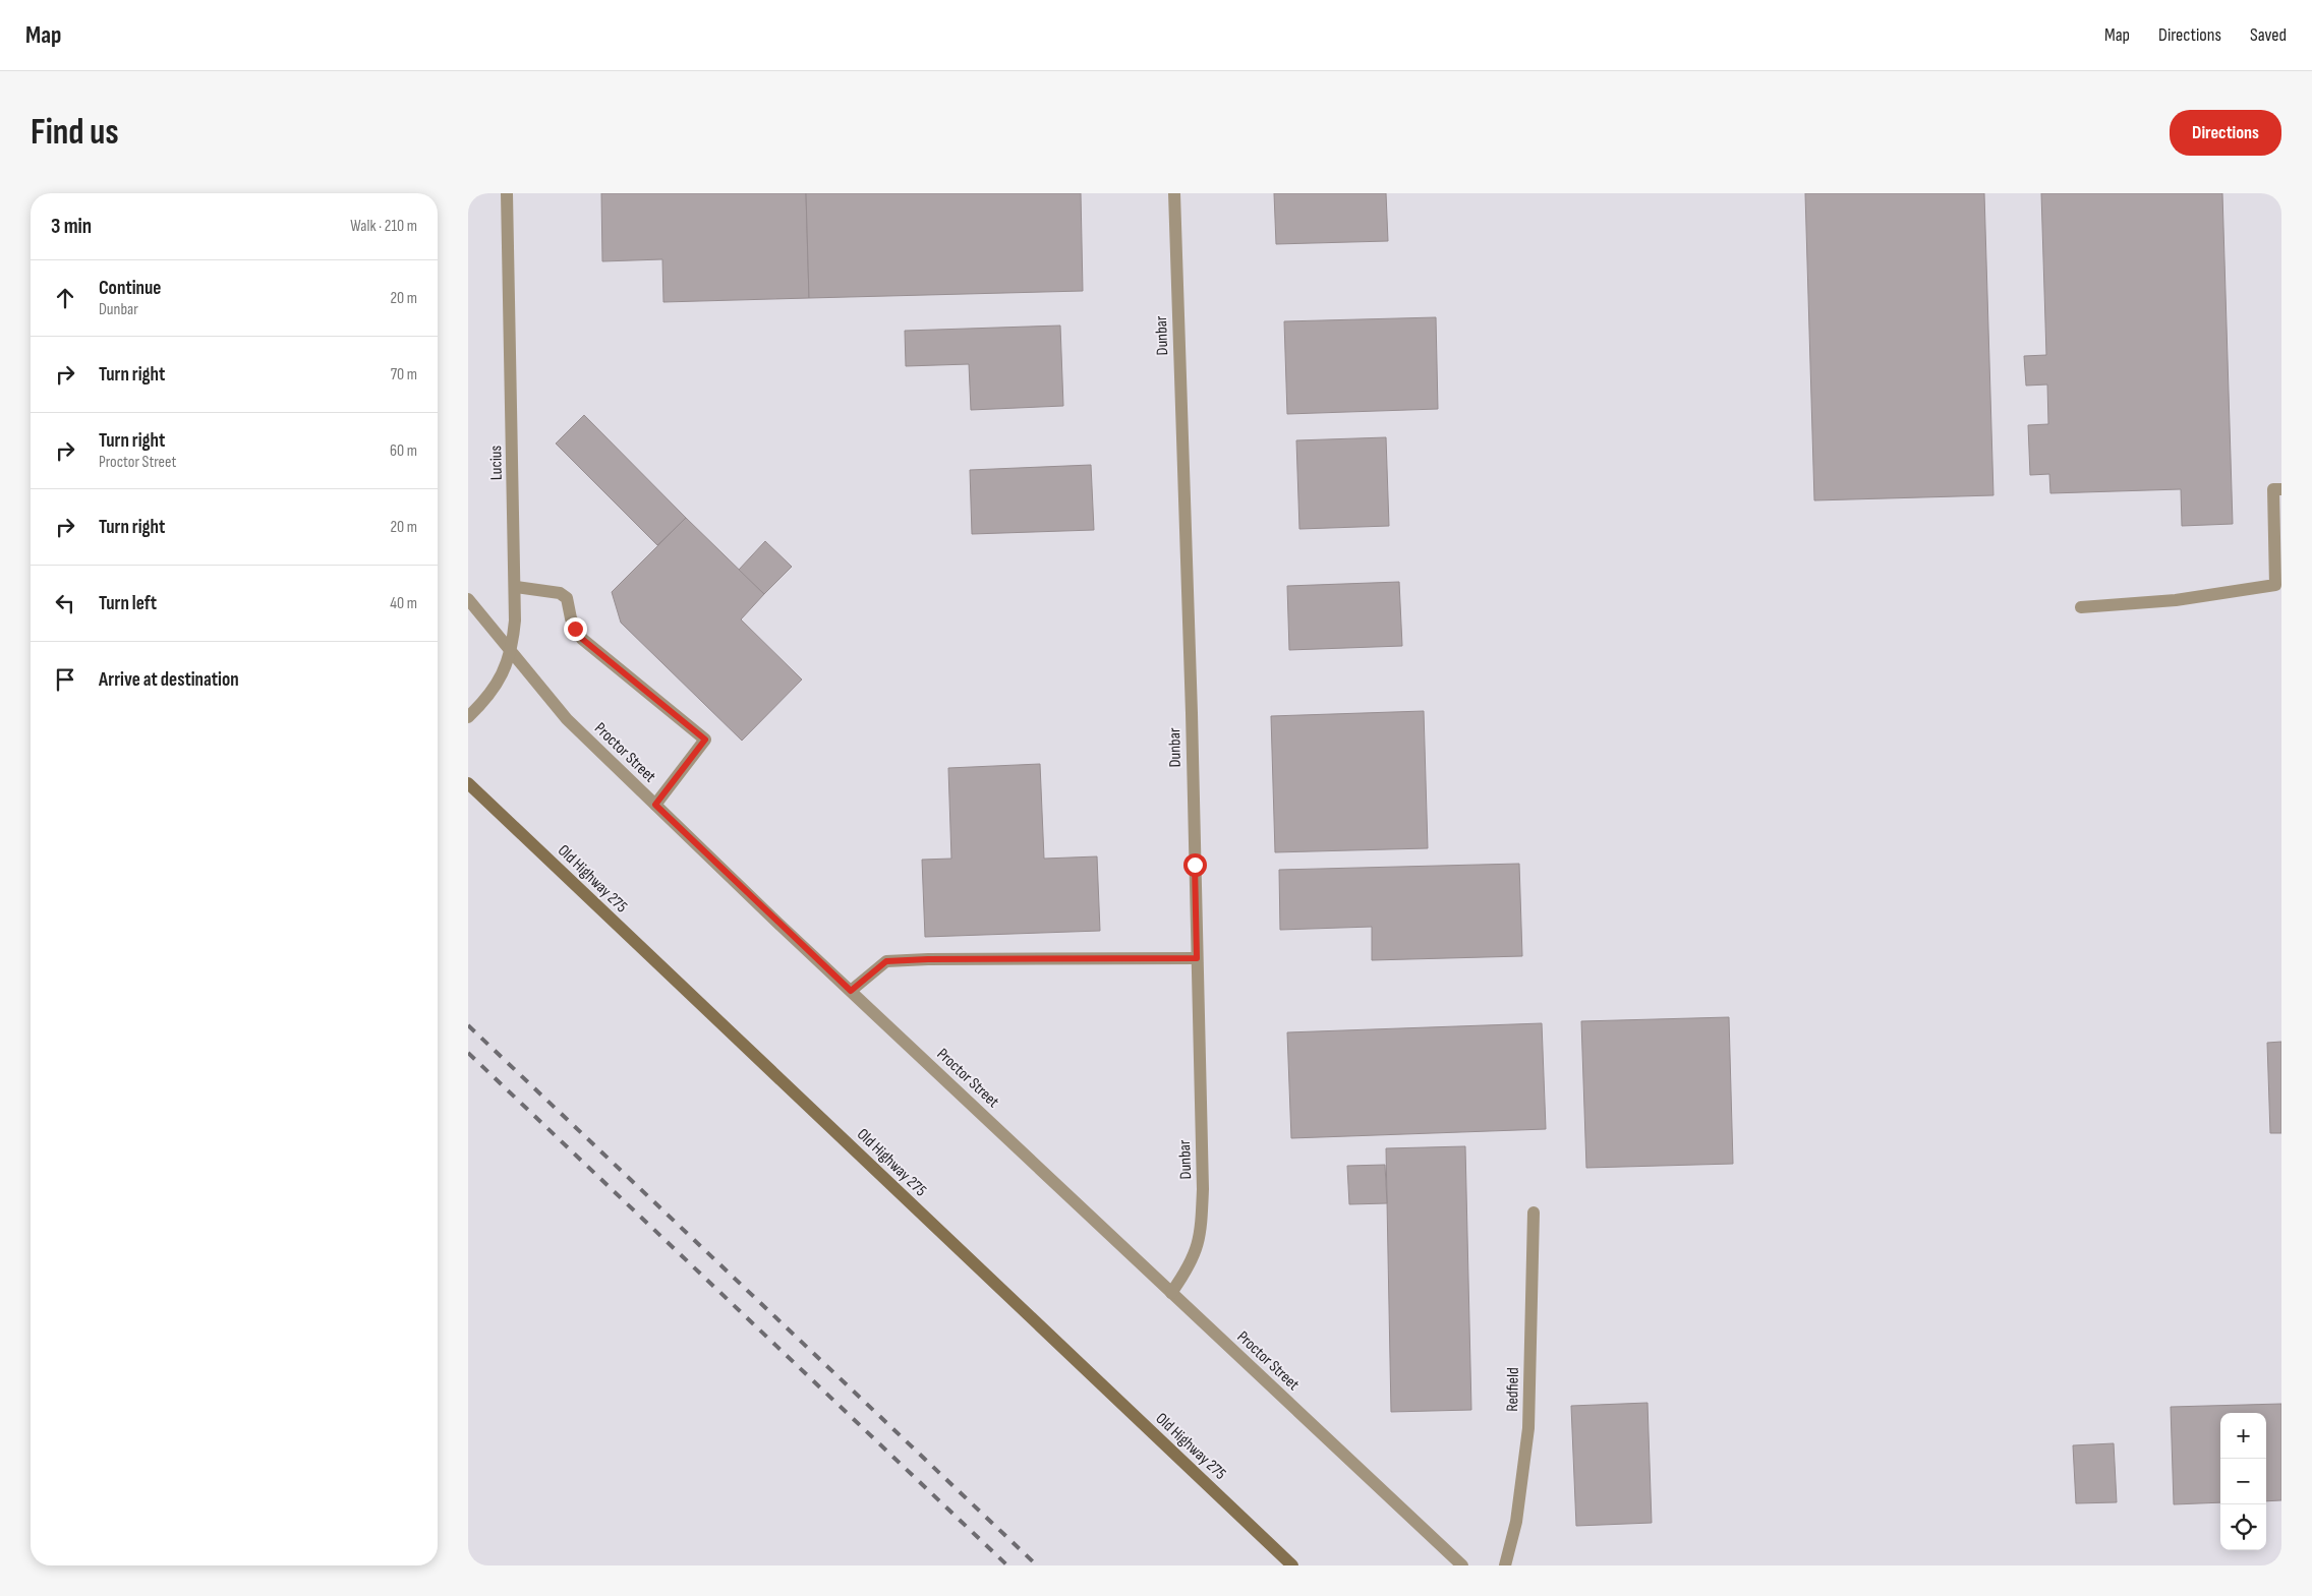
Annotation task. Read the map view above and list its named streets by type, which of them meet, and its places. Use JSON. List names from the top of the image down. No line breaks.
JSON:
{"streets":{"main road":["Old Highway 275"],"street":["Dunbar","Lucius","Proctor Street","Redfield"]},"crossings":[["Dunbar","Proctor Street"],["Lucius","Proctor Street"]],"page":{"header":"Map","nav":["Map","Directions","Saved"],"buttons":"Directions","title":"Find us","heading":["3 min","Walk · 210 m"],"list":[["Continue","Dunbar","20 m"],["Turn right","70 m"],["Turn right","Proctor Street","60 m"],["Turn right","20 m"],["Turn left","40 m"],"Arrive at destination"],"map_buttons":["+","−"]}}
